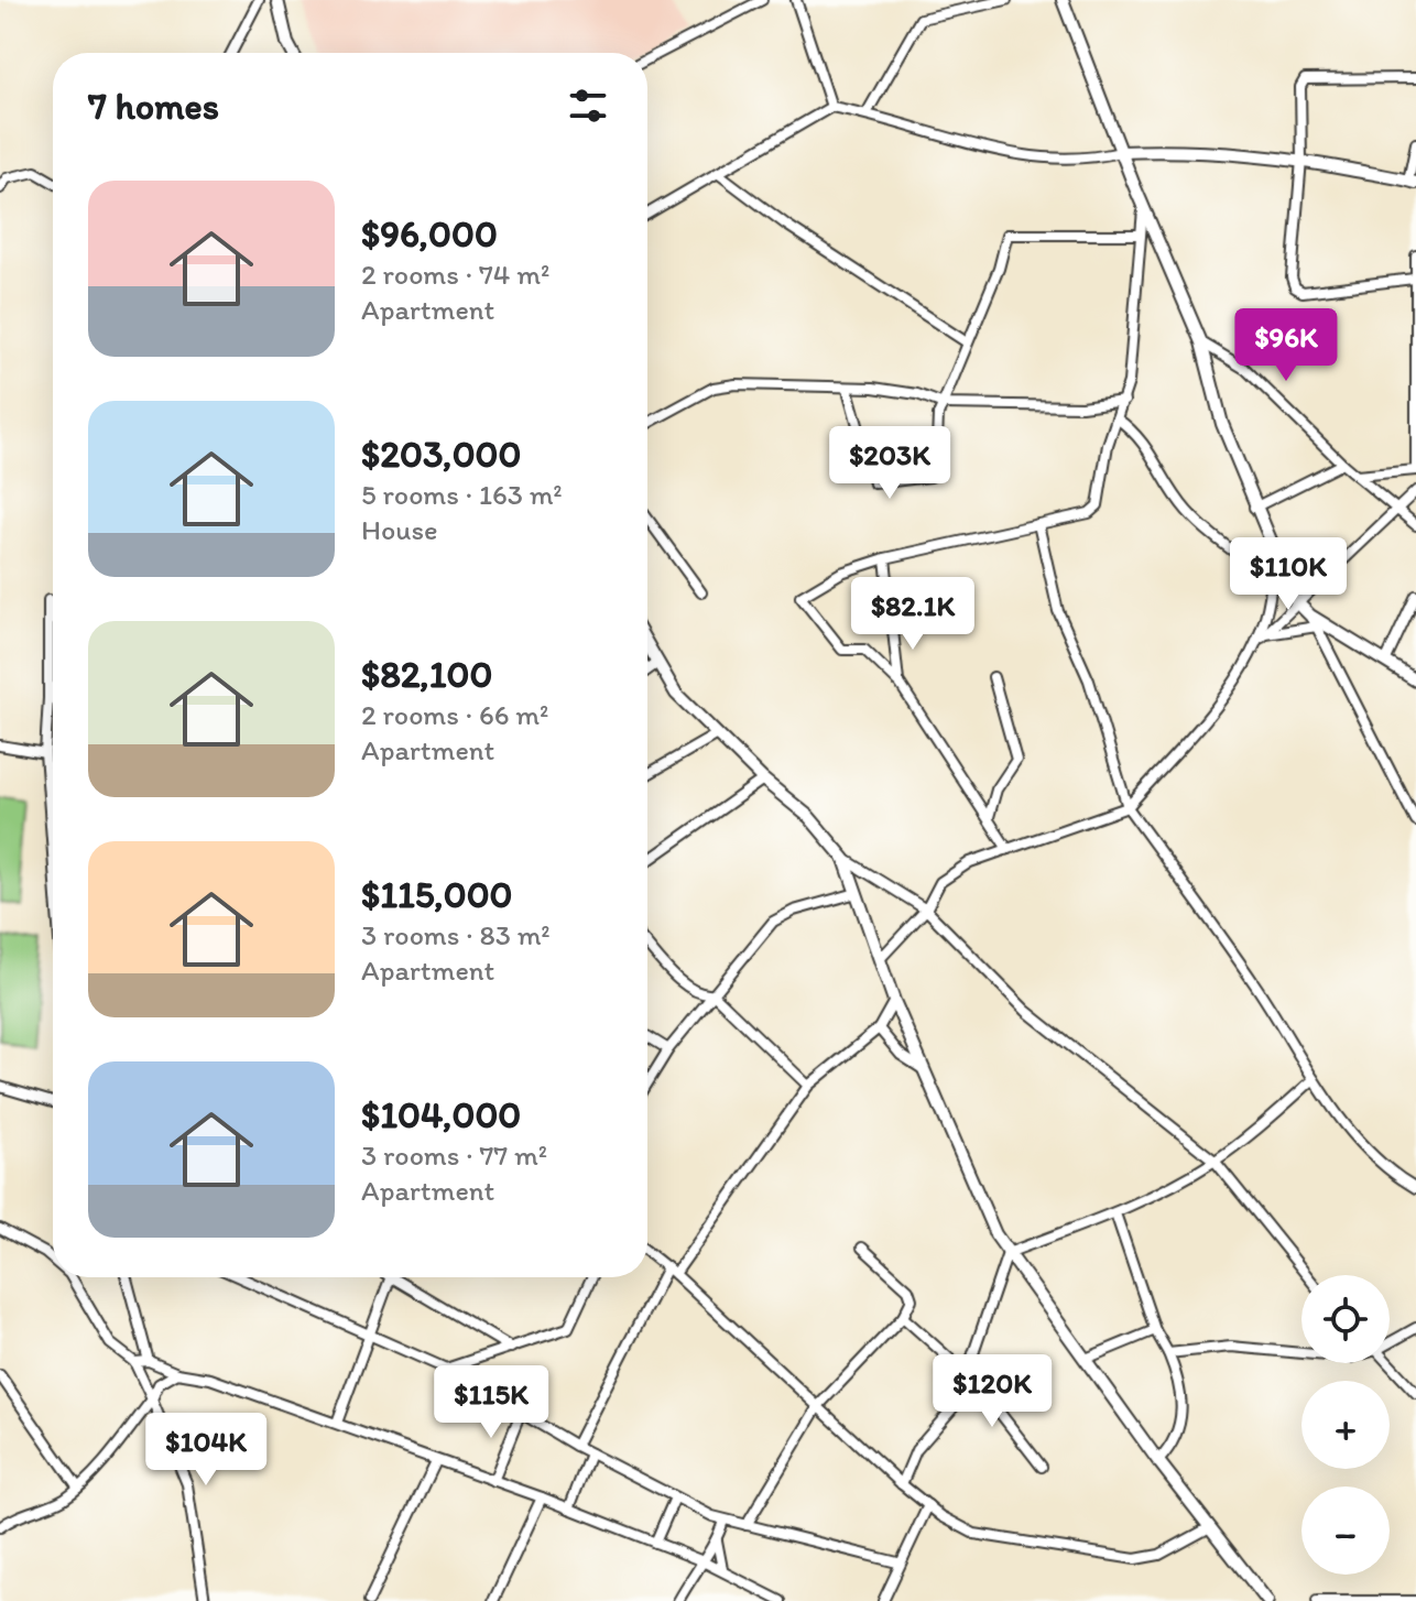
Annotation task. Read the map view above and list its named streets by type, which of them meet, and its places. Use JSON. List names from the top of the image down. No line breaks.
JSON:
{"page":{"heading":"7 homes","list":[{"name":"$96,000","note":"2 rooms · 74 m² · Apartment"},{"name":"$203,000","note":"5 rooms · 163 m² · House"},{"name":"$82,100","note":"2 rooms · 66 m² · Apartment"},{"name":"$115,000","note":"3 rooms · 83 m² · Apartment"},{"name":"$104,000","note":"3 rooms · 77 m² · Apartment"}],"price":["$96K","$203K","$110K","$82.1K","$120K","$115K","$104K"],"map_buttons":["+","−"]}}
